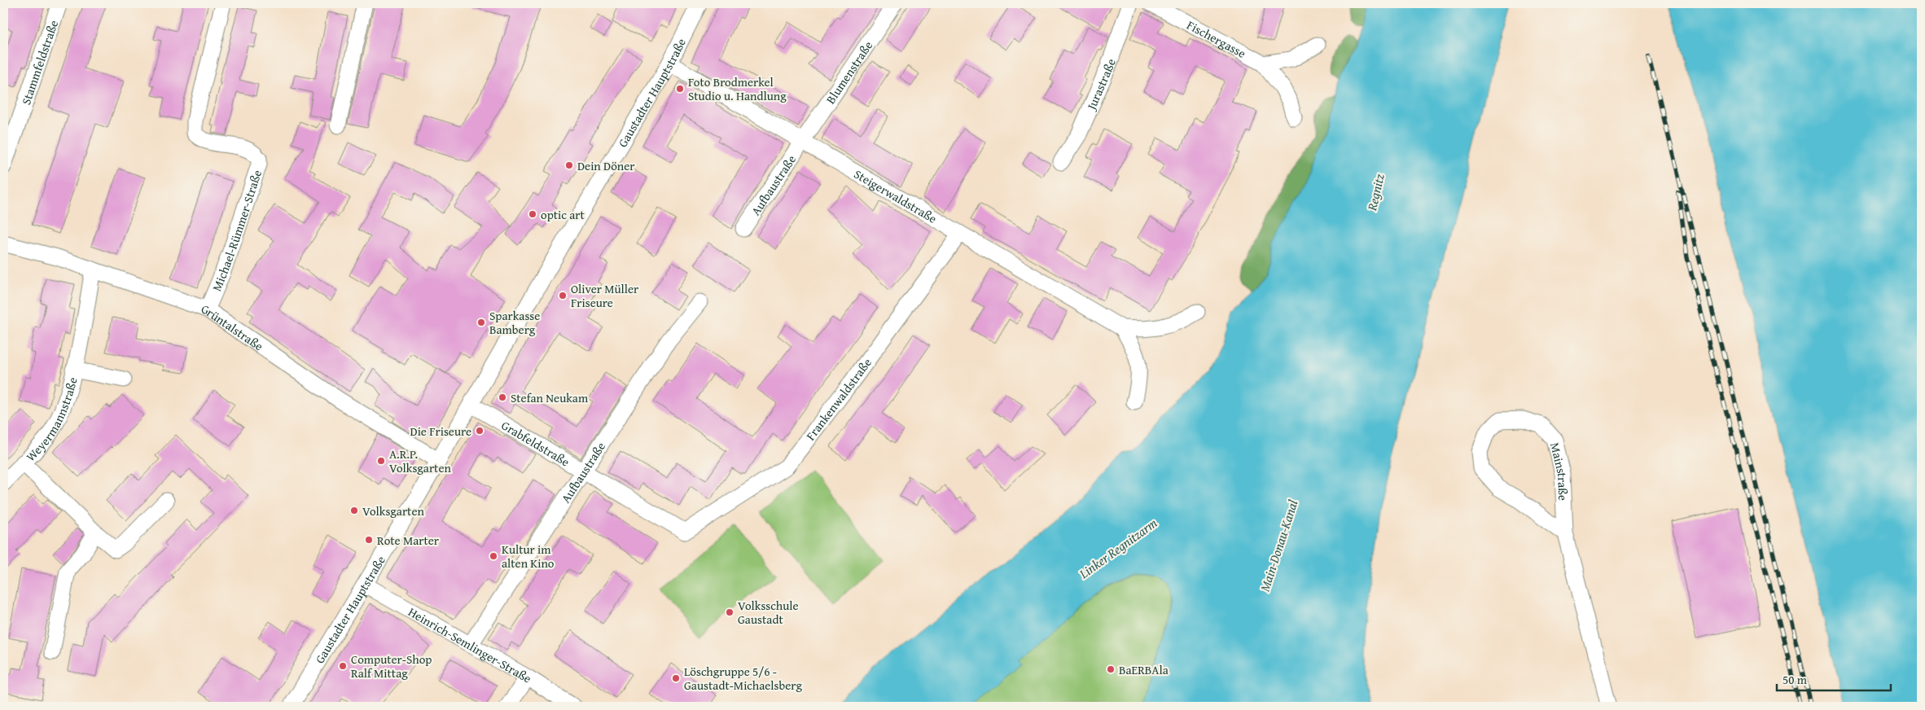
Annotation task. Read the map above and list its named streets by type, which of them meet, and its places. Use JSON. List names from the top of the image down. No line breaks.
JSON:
{"streets":{"street":["Fischergasse","Stammfeldstraße","Blumenstraße","Jurastraße","Gaustadter Hauptstraße","Aufbaustraße","Steigerwaldstraße","Michael-Rümmer-Straße","Grüntalstraße","Frankenwaldstraße","Weyermannstraße","Grabfeldstraße","Mainstraße","Heinrich-Semlinger-Straße"]},"crossings":[["Blumenstraße","Aufbaustraße"],["Blumenstraße","Steigerwaldstraße"],["Gaustadter Hauptstraße","Steigerwaldstraße"],["Gaustadter Hauptstraße","Grüntalstraße"],["Gaustadter Hauptstraße","Grabfeldstraße"],["Gaustadter Hauptstraße","Heinrich-Semlinger-Straße"],["Aufbaustraße","Steigerwaldstraße"],["Aufbaustraße","Grabfeldstraße"],["Aufbaustraße","Heinrich-Semlinger-Straße"],["Steigerwaldstraße","Frankenwaldstraße"],["Michael-Rümmer-Straße","Grüntalstraße"],["Grüntalstraße","Weyermannstraße"],["Frankenwaldstraße","Grabfeldstraße"]],"water":["Regnitz","Main-Donau-Kanal","Linker Regnitzarm"],"places":["Foto Brodmerkel Studio u. Handlung","Dein Döner","optic art","Oliver Müller Friseure","Sparkasse Bamberg","Stefan Neukam","Die Friseure","A.R.P. Volksgarten","Volksgarten","Rote Marter","Kultur im alten Kino","Volksschule Gaustadt","Computer-Shop Ralf Mittag","BaERBAla","Löschgruppe 5/6 - Gaustadt-Michaelsberg"],"scale_bar":"50 m"}
